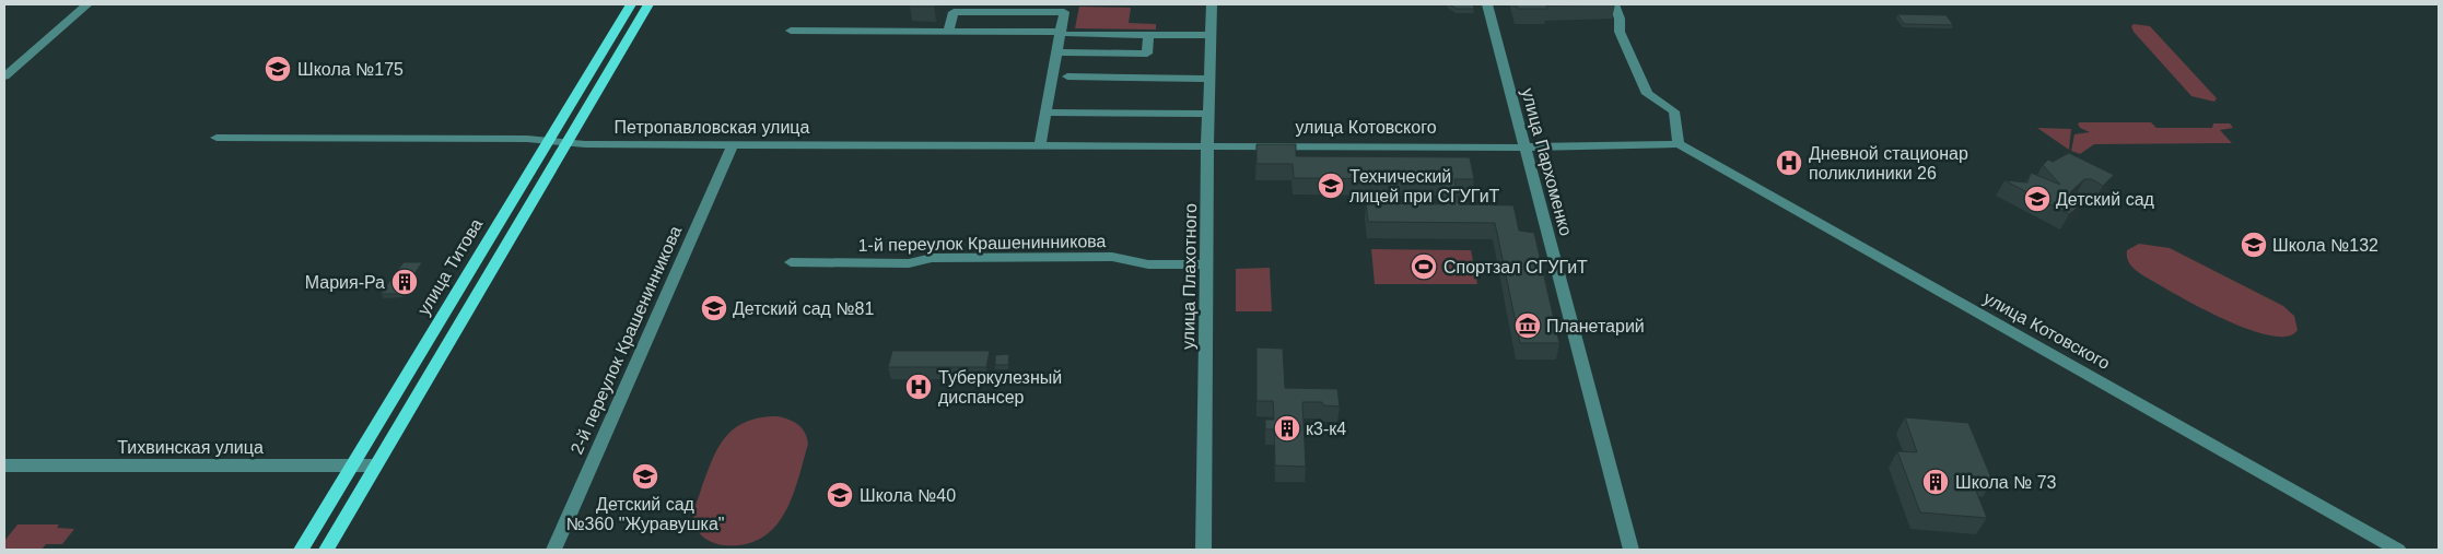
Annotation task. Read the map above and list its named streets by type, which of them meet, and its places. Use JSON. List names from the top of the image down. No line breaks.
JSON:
{"streets":{"main road":["улица Титова"],"street":["Петропавловская улица","улица Котовского","улица Пархоменко","1-й переулок Крашенинникова","улица Плахотного","2-й переулок Крашенинникова","Тихвинская улица"]},"crossings":[["Петропавловская улица","улица Котовского"],["Петропавловская улица","улица Титова"],["Петропавловская улица","улица Плахотного"],["Петропавловская улица","2-й переулок Крашенинникова"],["улица Котовского","улица Пархоменко"],["улица Котовского","улица Плахотного"],["1-й переулок Крашенинникова","улица Плахотного"],["улица Титова","Тихвинская улица"]],"places":{"school or university":["Школа №175","Технический лицей при СГУГиТ","Детский сад","Школа №132","Детский сад №81","Детский сад №360 \"Журавушка\"","Школа №40"],"hospital":["Дневной стационар поликлиники 26","Туберкулезный диспансер"],"sports":["Спортзал СГУГиТ"],"building":["Мария-Ра","к3-к4","Школа № 73"],"museum":["Планетарий"]}}
